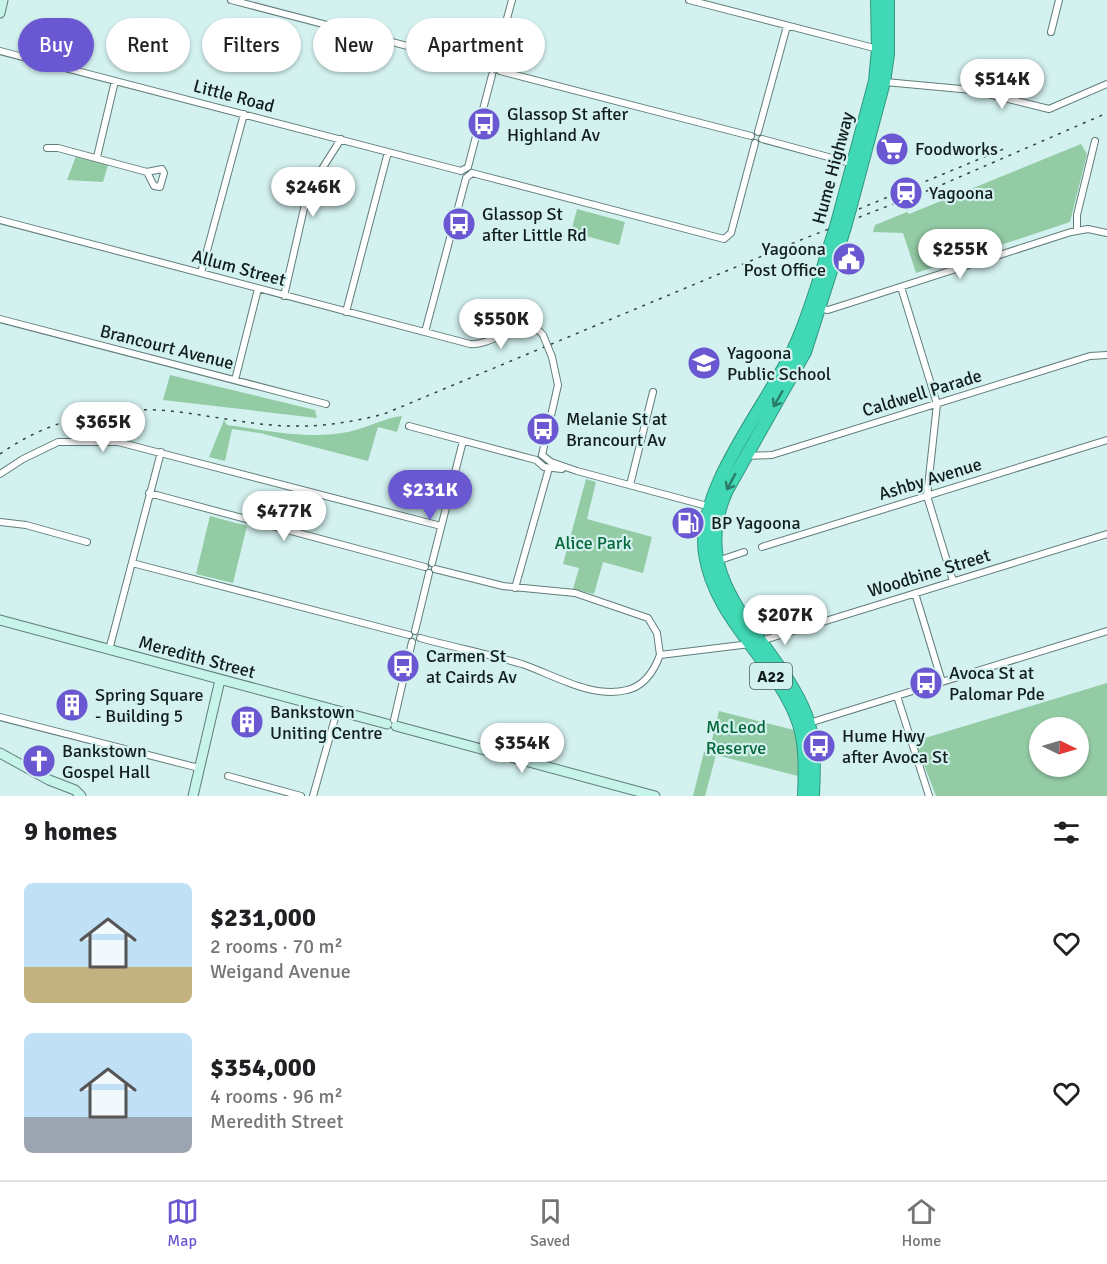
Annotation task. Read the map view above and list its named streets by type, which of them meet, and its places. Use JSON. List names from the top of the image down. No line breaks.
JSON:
{"streets":{"highway":["Hume Highway","A22"],"street":["Little Road","Allum Street","Brancourt Avenue","Caldwell Parade","Ashby Avenue","Woodbine Street","Meredith Street"]},"crossings":[["Hume Highway","Caldwell Parade"],["Hume Highway","Woodbine Street"]],"parks":["Alice Park","McLeod Reserve"],"places":{"bus stop":["Glassop St after Highland Av","Glassop St after Little Rd","Melanie St at Brancourt Av","Carmen St at Cairds Av","Avoca St at Palomar Pde","Hume Hwy after Avoca St"],"supermarket":["Foodworks"],"station":["Yagoona"],"public building":["Yagoona Post Office"],"school or university":["Yagoona Public School"],"fuel station":["BP Yagoona"],"building":["Spring Square - Building 5","Bankstown Uniting Centre"],"church":["Bankstown Gospel Hall"]},"north":"right","page":{"chip":["Buy","Rent","Filters","New","Apartment"],"price":["$514K","$246K","$255K","$550K","$365K","$231K","$477K","$207K","$354K"],"heading":"9 homes","list":[{"name":"$231,000","note":"2 rooms · 70 m² · Weigand Avenue"},{"name":"$354,000","note":"4 rooms · 96 m² · Meredith Street"}],"tabs":["Map","Saved","Home"]}}
